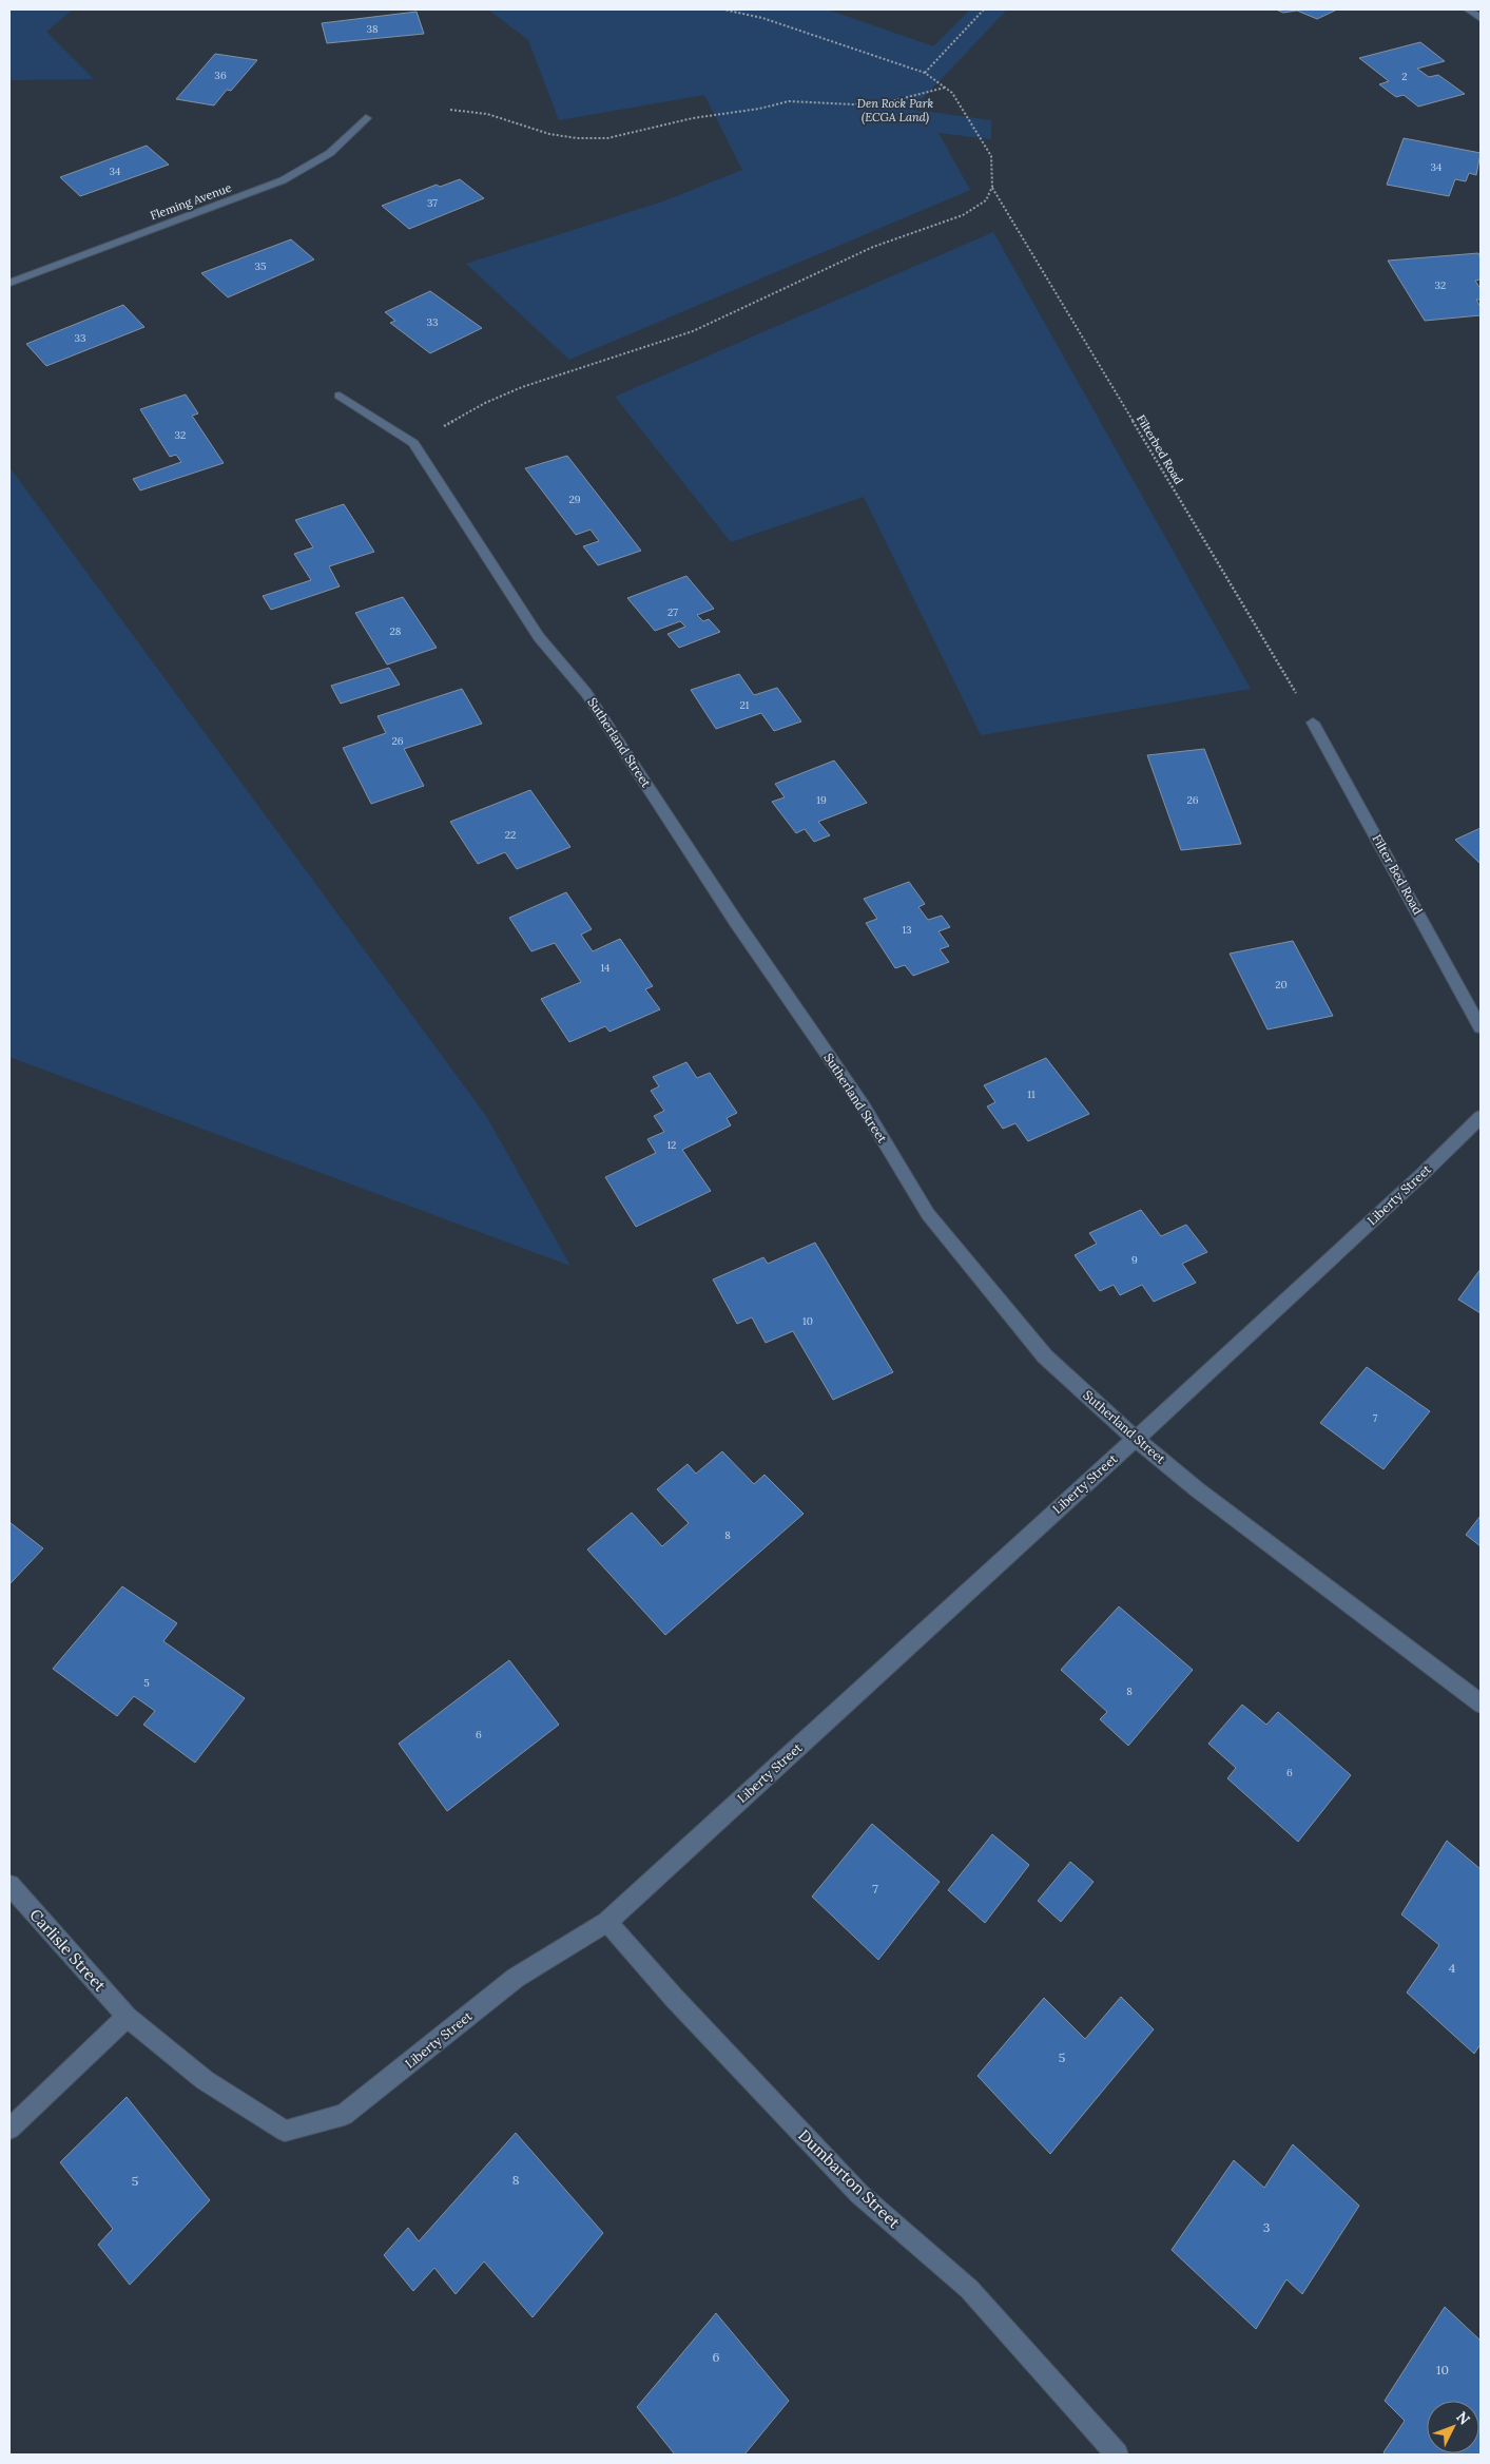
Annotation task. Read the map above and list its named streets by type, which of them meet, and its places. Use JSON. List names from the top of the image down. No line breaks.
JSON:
{"streets":{"street":["Fleming Avenue","Sutherland Street","Filter Bed Road","Liberty Street","Carlisle Street","Dumbarton Street"],"path":["Filterbed Road"]},"crossings":[["Filterbed Road","Filter Bed Road"],["Sutherland Street","Liberty Street"],["Liberty Street","Carlisle Street"],["Liberty Street","Dumbarton Street"]],"parks":["Den Rock Park (ECGA Land)"],"house_numbers":["38","36","2","34","34","37","35","32","33","33","32","29","27","28","21","26","19","26","22","13","14","20","11","12","9","10","7","8","5","8","6","6","7","4","5","8","5","3","6","10"],"north":"top right"}
